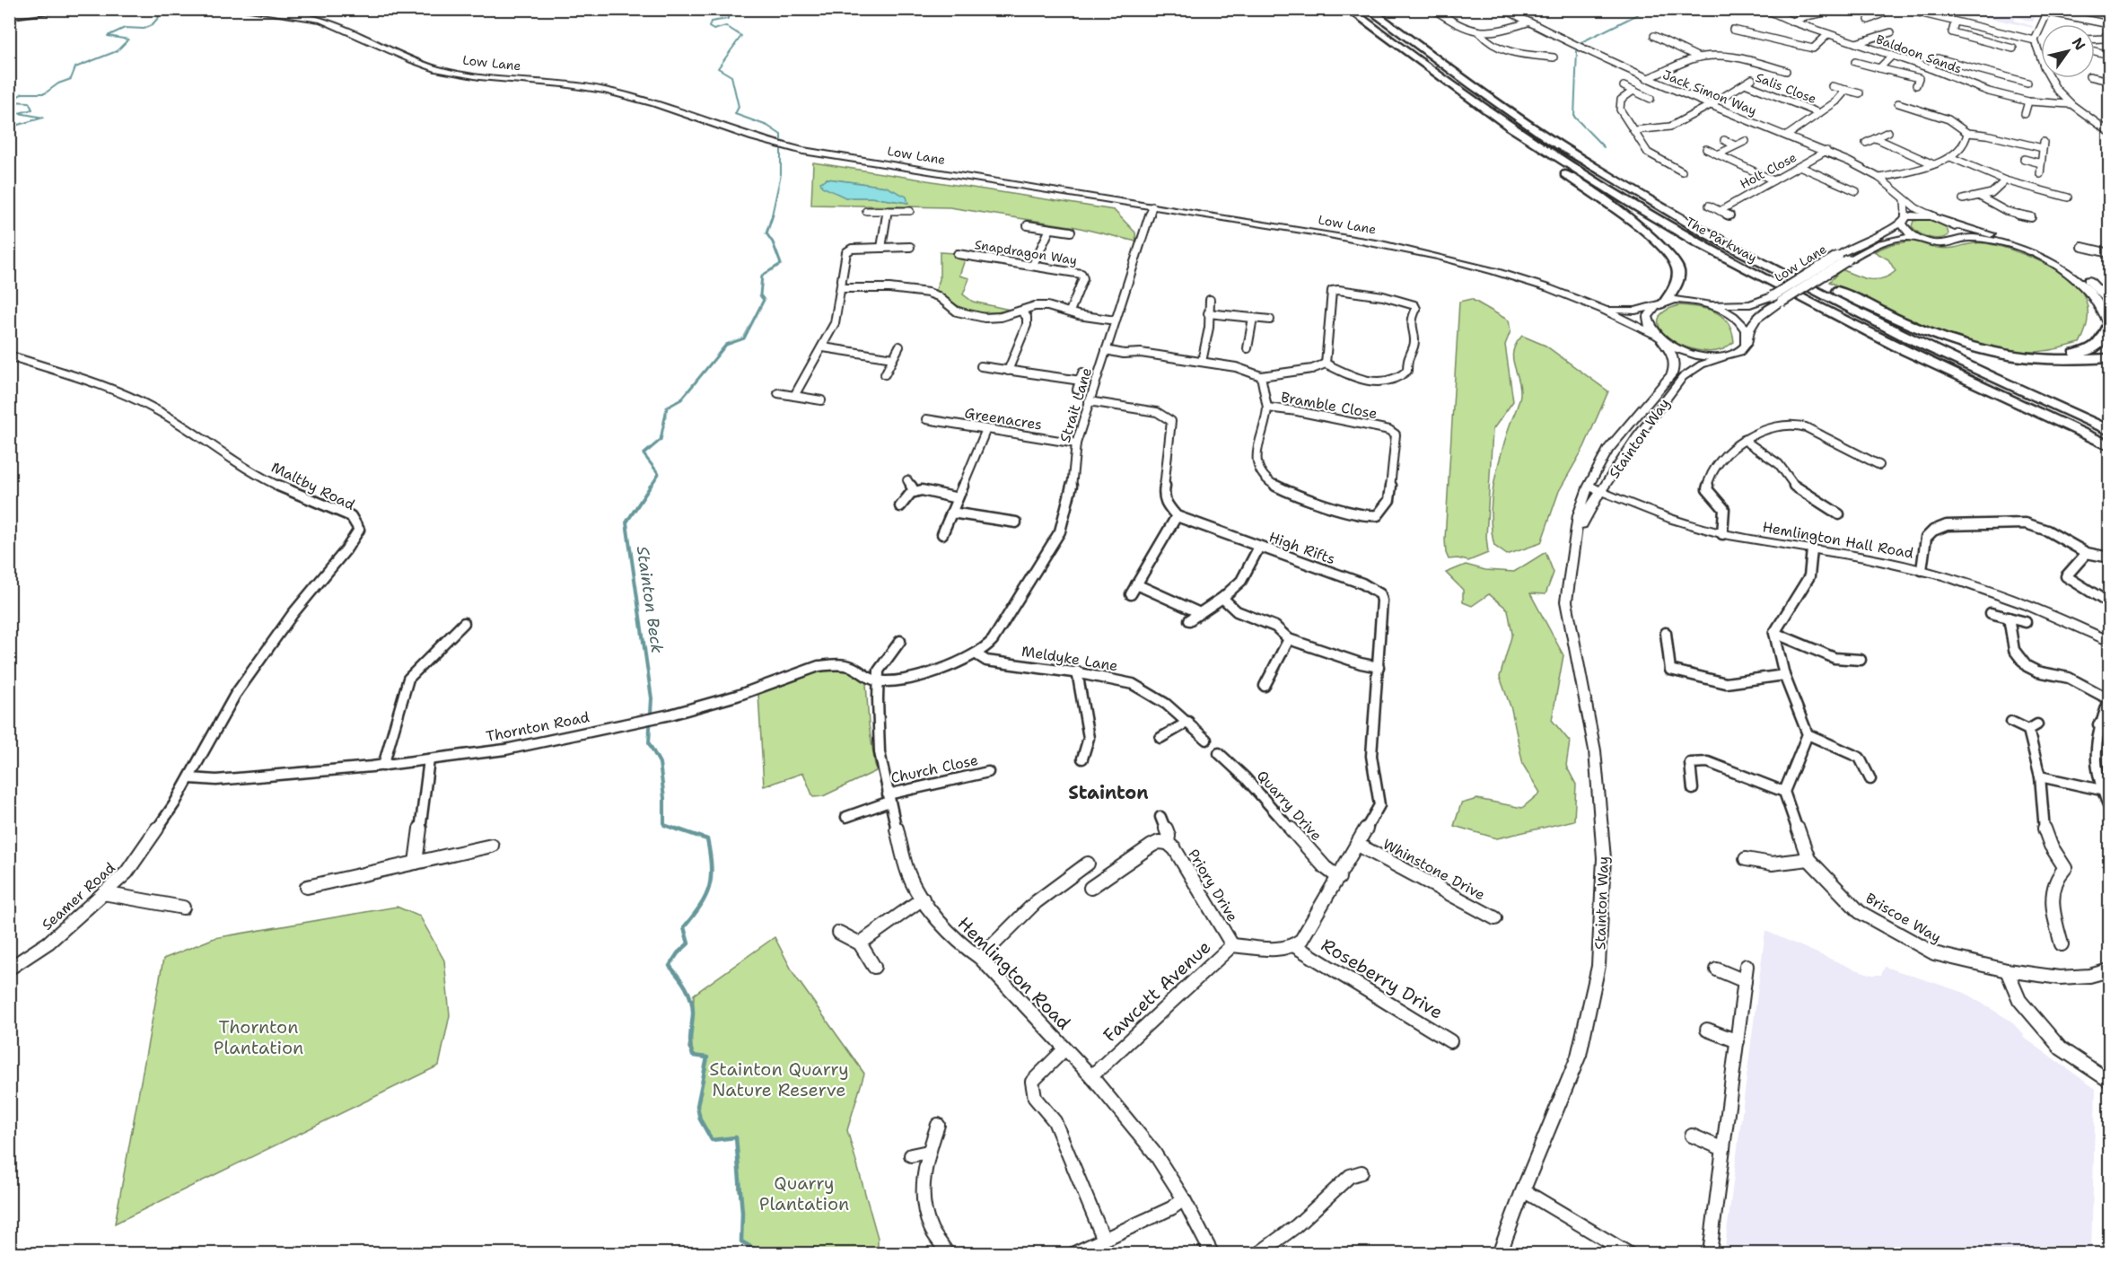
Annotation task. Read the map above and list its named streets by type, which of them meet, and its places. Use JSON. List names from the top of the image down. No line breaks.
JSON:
{"streets":{"highway":["The Parkway"],"main road":["Low Lane"],"street":["Baldoon Sands","Salis Close","Jack Simon Way","Holt Close","Snapdragon Way","Strait Lane","Bramble Close","Greenacres","Stainton Way","Maltby Road","Hemlington Hall Road","High Rifts","Meldyke Lane","Thornton Road","Church Close","Quarry Drive","Whinstone Drive","Priory Drive","Seamer Road","Briscoe Way","Hemlington Road","Roseberry Drive","Fawcett Avenue"]},"crossings":[["Low Lane","Strait Lane"],["Low Lane","Stainton Way"],["Salis Close","Jack Simon Way"],["Jack Simon Way","Holt Close"],["Strait Lane","Greenacres"],["Strait Lane","Meldyke Lane"],["Strait Lane","Thornton Road"],["Strait Lane","Hemlington Road"],["Stainton Way","Hemlington Hall Road"],["Maltby Road","Thornton Road"],["Maltby Road","Seamer Road"],["High Rifts","Whinstone Drive"],["Thornton Road","Seamer Road"],["Thornton Road","Hemlington Road"],["Church Close","Hemlington Road"],["Priory Drive","Fawcett Avenue"],["Hemlington Road","Fawcett Avenue"],["Roseberry Drive","Fawcett Avenue"]],"districts":["Stainton"],"water":["Stainton Beck"],"parks":["Thornton Plantation","Stainton Quarry Nature Reserve","Quarry Plantation"],"north":"top right"}
